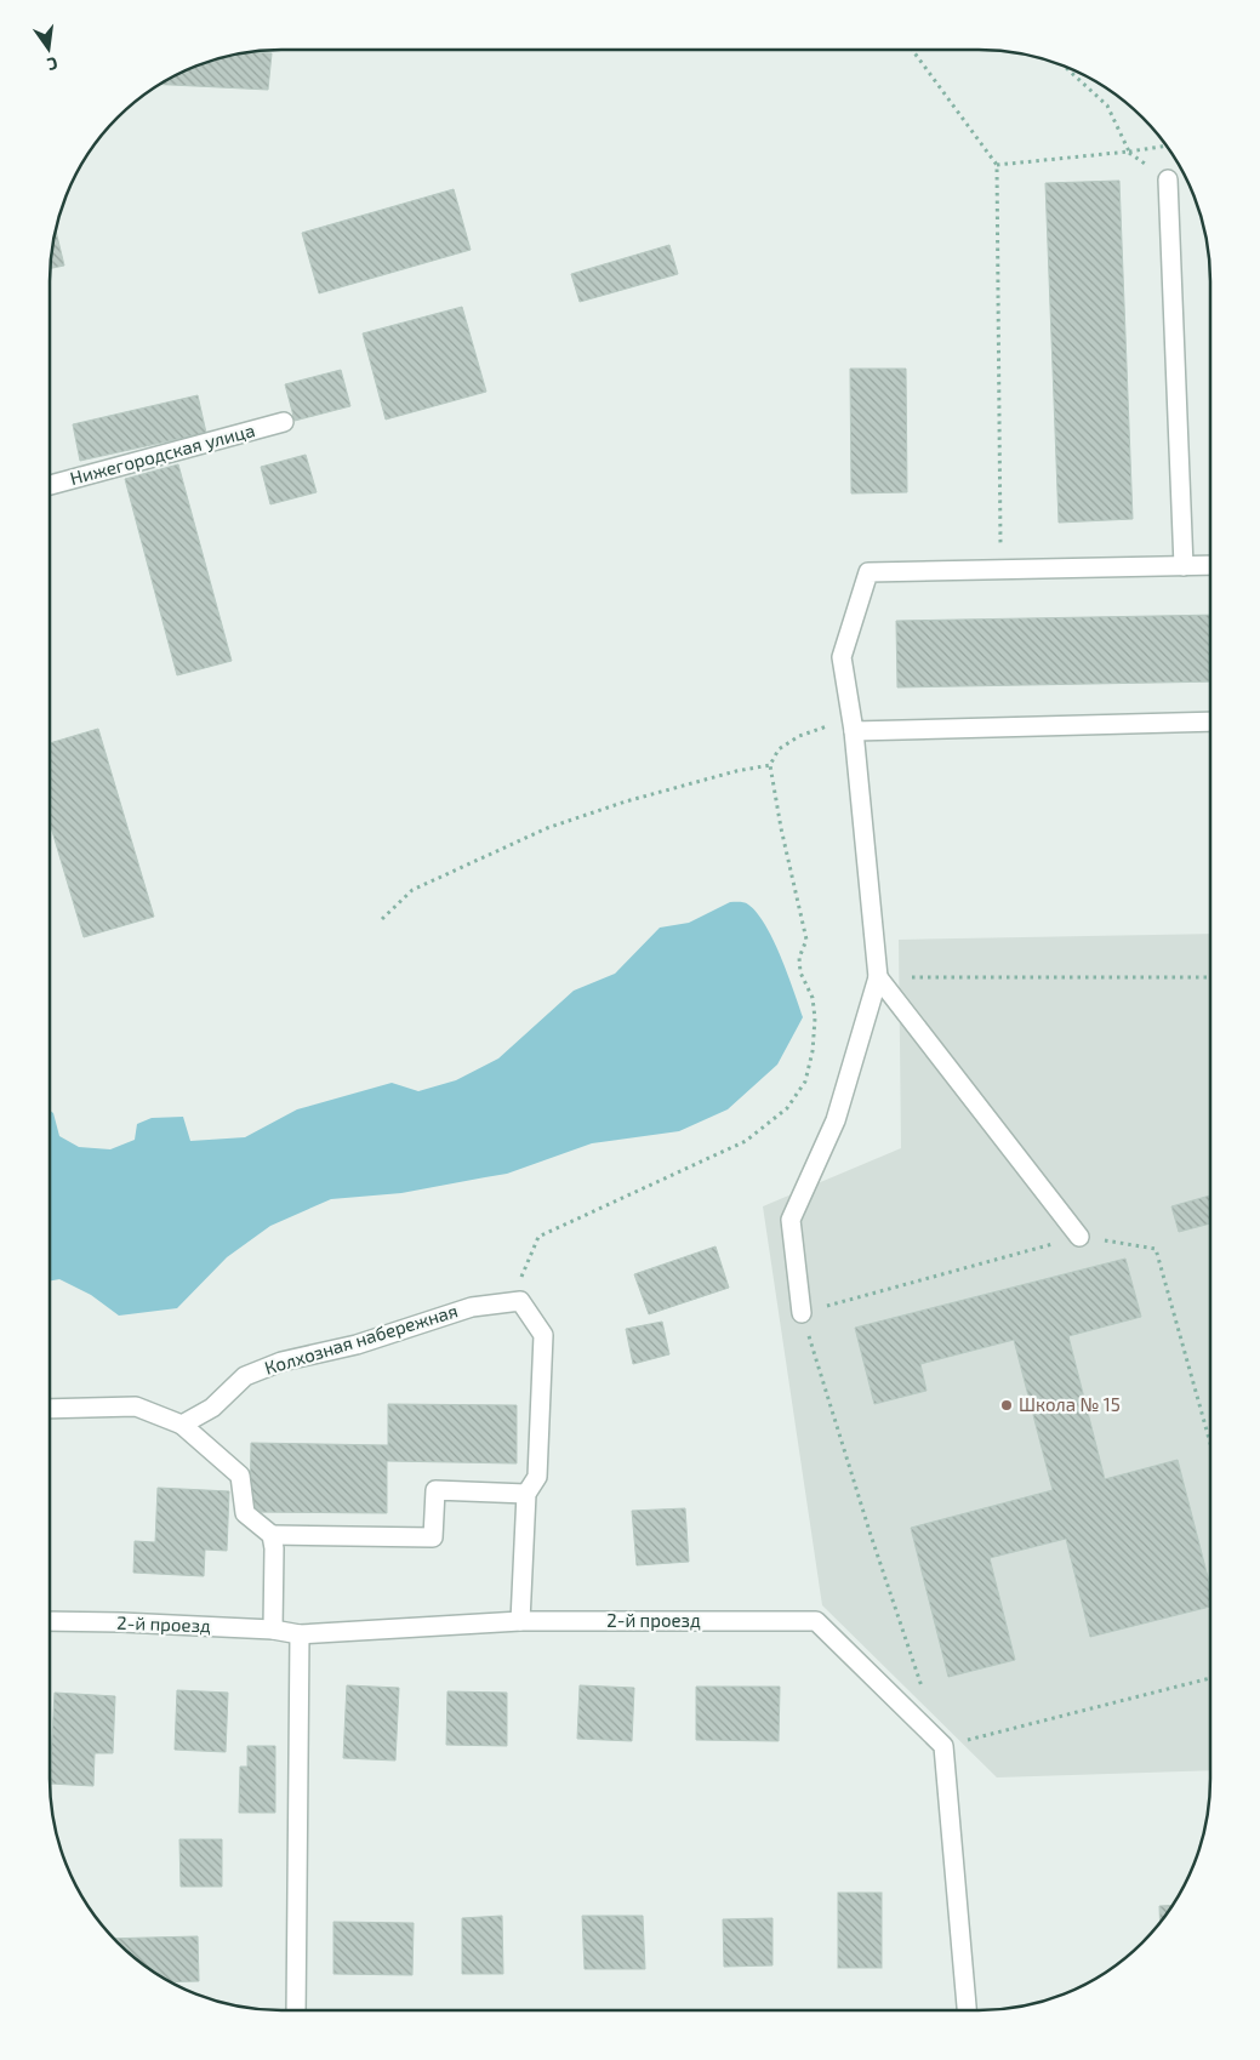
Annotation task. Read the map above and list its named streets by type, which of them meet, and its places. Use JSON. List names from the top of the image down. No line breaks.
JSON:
{"streets":{"street":["Нижегородская улица","Колхозная набережная","2-й проезд"]},"places":["Школа № 15"],"north":"bottom"}
